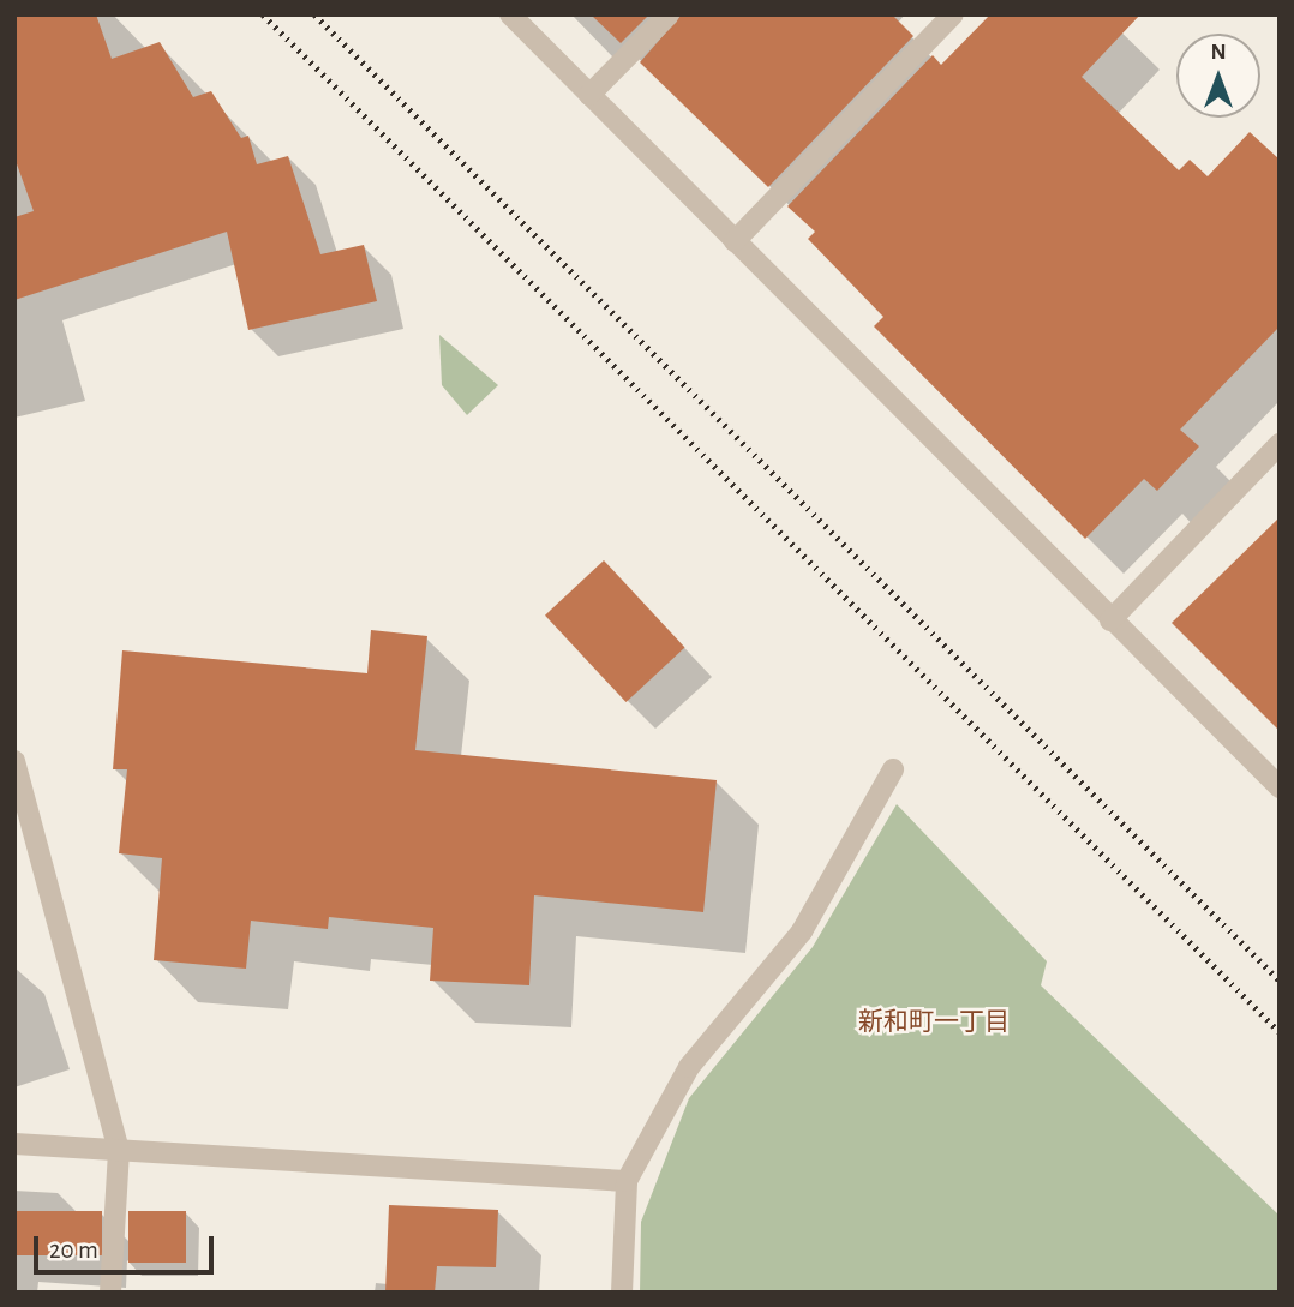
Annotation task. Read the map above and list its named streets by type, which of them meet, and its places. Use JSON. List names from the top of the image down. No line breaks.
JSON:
{"districts":["新和町一丁目"],"scale_bar":"20 m","north":"top"}
